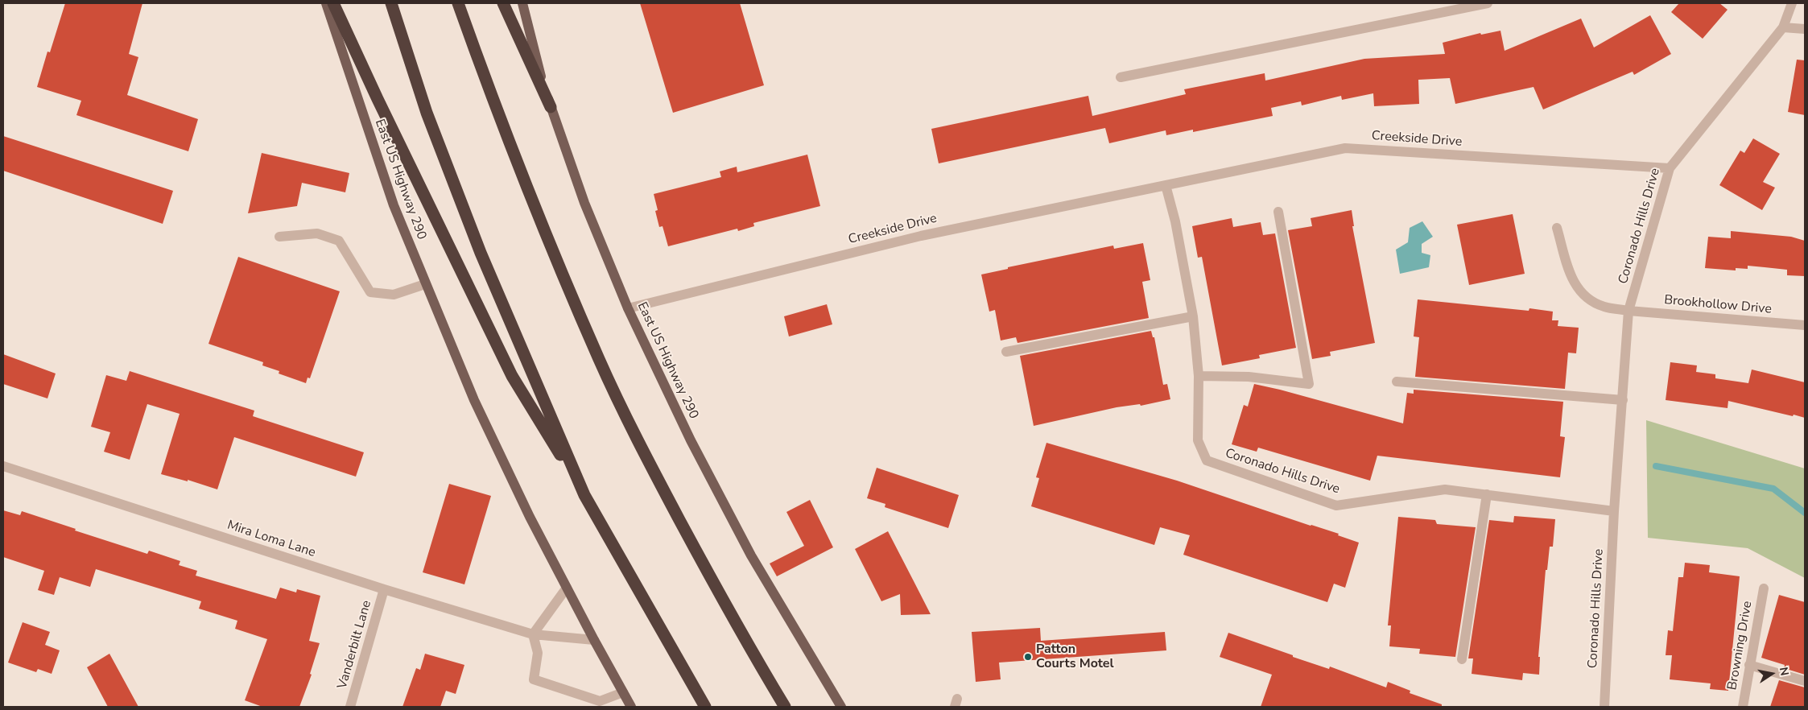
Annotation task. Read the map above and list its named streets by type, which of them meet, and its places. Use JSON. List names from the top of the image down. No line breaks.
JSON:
{"streets":{"main road":["East US Highway 290"],"street":["Creekside Drive","Coronado Hills Drive","Brookhollow Drive","Mira Loma Lane","Vanderbilt Lane","Browning Drive"]},"crossings":[["Creekside Drive","East US Highway 290"],["Creekside Drive","Coronado Hills Drive"],["East US Highway 290","Mira Loma Lane"],["Coronado Hills Drive","Brookhollow Drive"],["Mira Loma Lane","Vanderbilt Lane"]],"places":["Patton Courts Motel"],"north":"right"}
